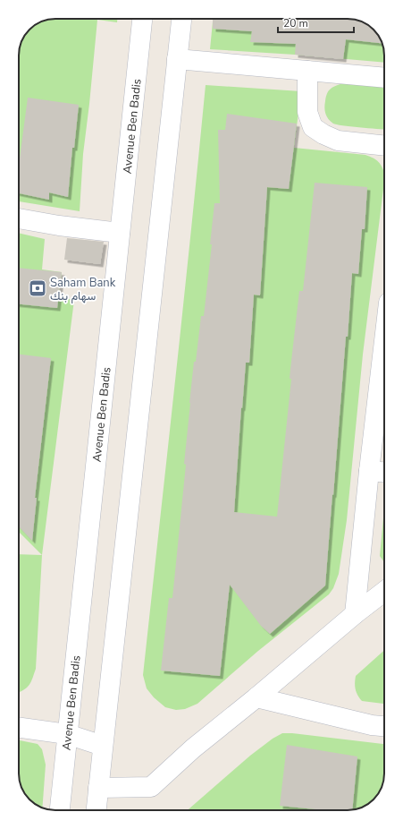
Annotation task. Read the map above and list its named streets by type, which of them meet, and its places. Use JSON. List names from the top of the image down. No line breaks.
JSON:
{"streets":{"main road":["Avenue Ben Badis"]},"places":{"bank":["Saham Bank سهام بنك"]},"scale_bar":"20 m"}
